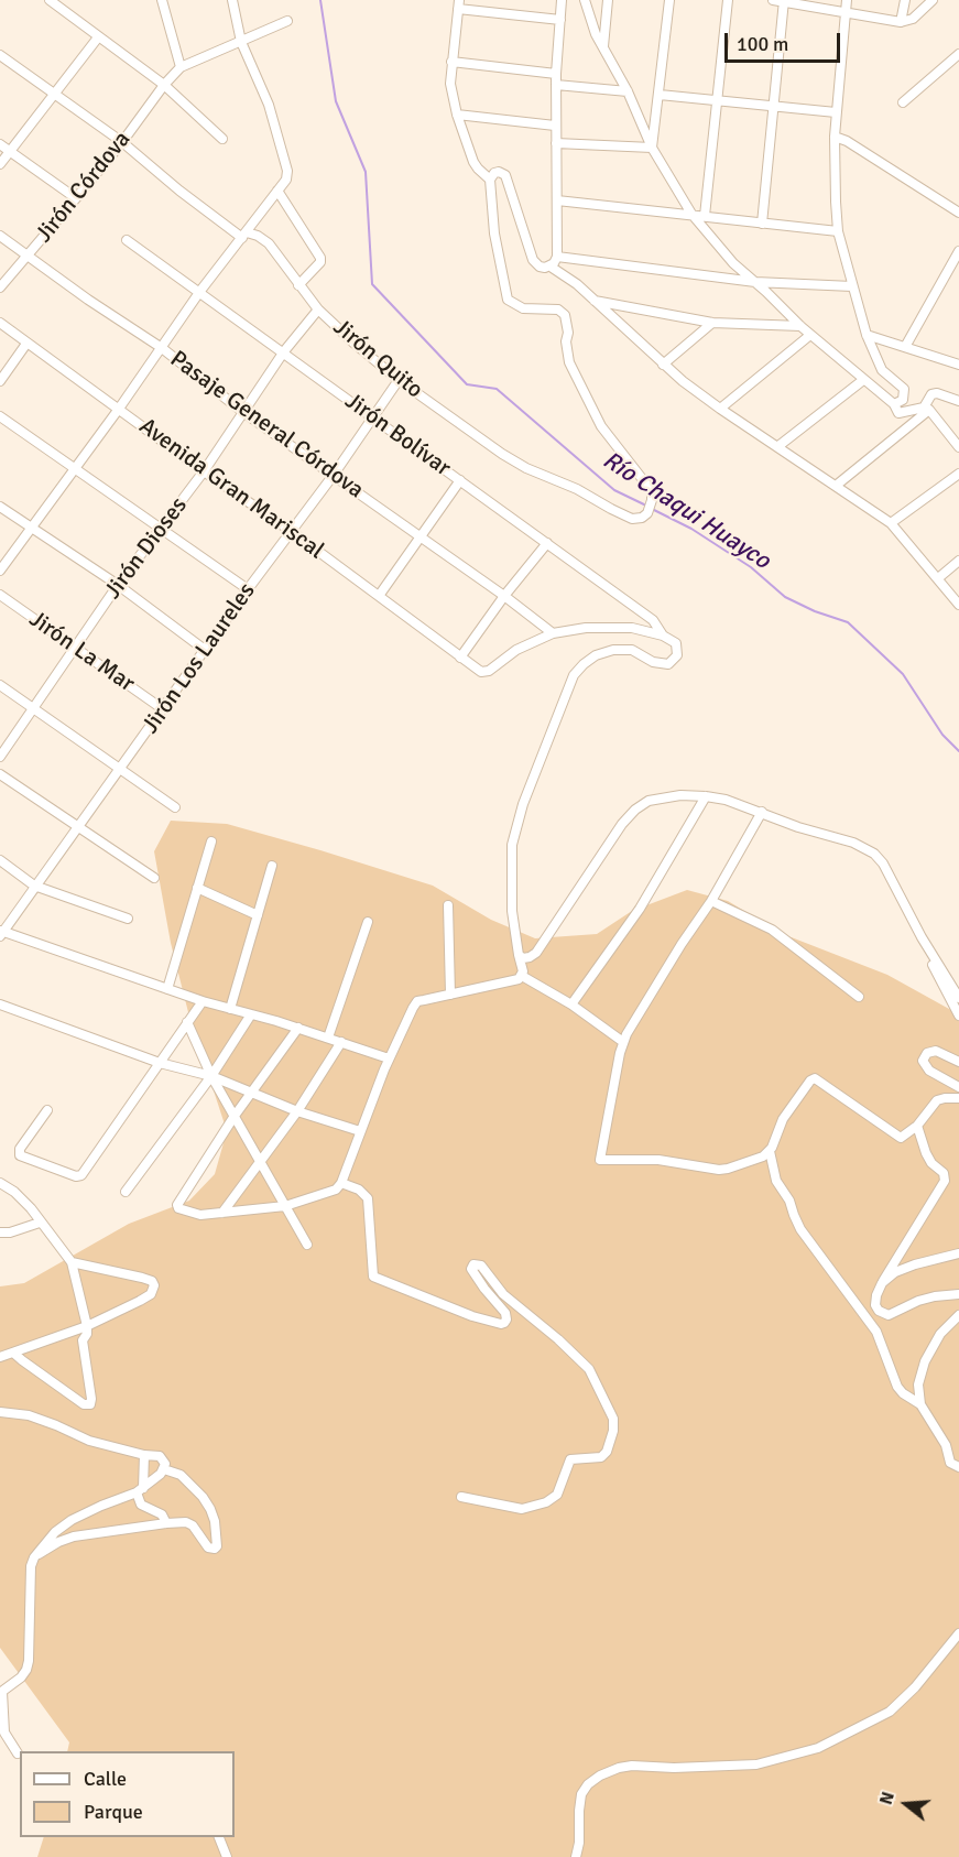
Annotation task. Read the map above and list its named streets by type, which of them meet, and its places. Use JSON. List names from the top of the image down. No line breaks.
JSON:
{"streets":{"street":["Jirón Córdova","Jirón Quito","Pasaje General Córdova","Jirón Bolívar","Avenida Gran Mariscal","Jirón Dioses","Jirón La Mar","Jirón Los Laureles"]},"crossings":[["Jirón Córdova","Jirón Quito"],["Jirón Córdova","Pasaje General Córdova"],["Jirón Quito","Jirón Dioses"],["Jirón Quito","Jirón Los Laureles"],["Pasaje General Córdova","Avenida Gran Mariscal"],["Pasaje General Córdova","Jirón Dioses"],["Pasaje General Córdova","Jirón Los Laureles"],["Jirón Bolívar","Jirón Dioses"],["Jirón Bolívar","Jirón Los Laureles"],["Avenida Gran Mariscal","Jirón Dioses"],["Avenida Gran Mariscal","Jirón Los Laureles"],["Jirón Dioses","Jirón La Mar"],["Jirón La Mar","Jirón Los Laureles"]],"water":["Río Chaqui Huayco"],"legend":["Calle","Parque"],"scale_bar":"100 m","north":"left"}
